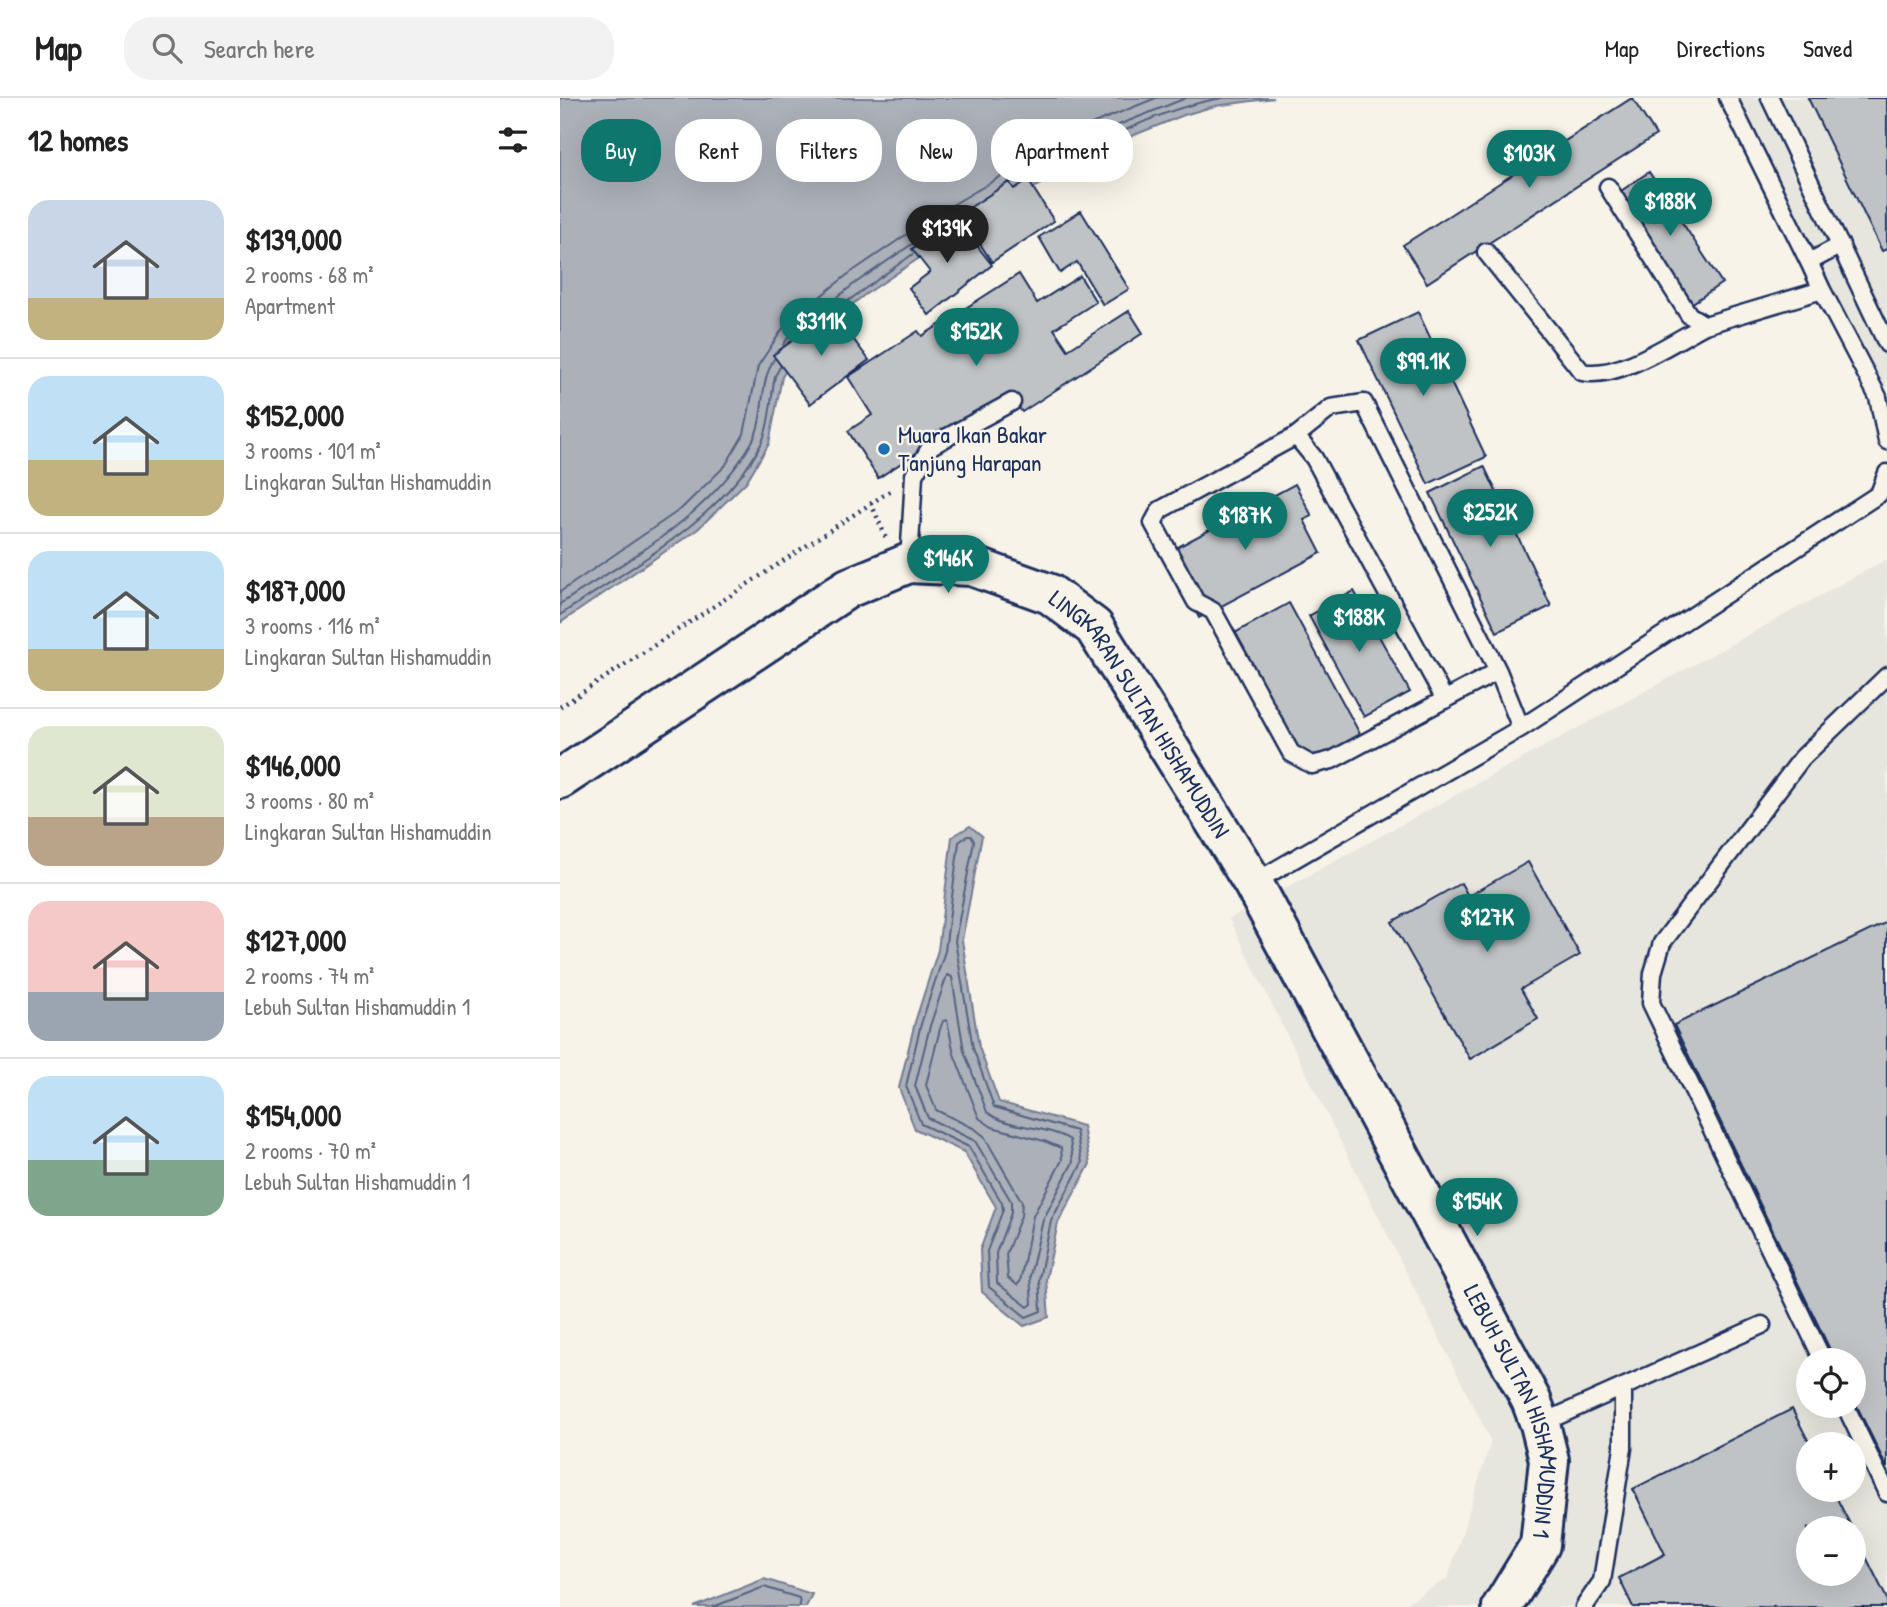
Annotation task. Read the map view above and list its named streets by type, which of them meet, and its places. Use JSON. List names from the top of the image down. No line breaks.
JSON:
{"streets":{"street":["LINGKARAN SULTAN HISHAMUDDIN","LEBUH SULTAN HISHAMUDDIN 1"]},"crossings":[["LINGKARAN SULTAN HISHAMUDDIN","LEBUH SULTAN HISHAMUDDIN 1"]],"places":["Muara Ikan Bakar Tanjung Harapan"],"page":{"header":"Map","search":"Search here","nav":["Map","Directions","Saved"],"heading":"12 homes","chip":["Buy","Rent","Filters","New","Apartment"],"price":["$103K","$188K","$139K","$311K","$152K","$99.1K","$252K","$187K","$146K","$188K","$127K","$154K"],"list":[{"name":"$139,000","note":"2 rooms · 68 m² · Apartment"},{"name":"$152,000","note":"3 rooms · 101 m² · Lingkaran Sultan Hishamuddin"},{"name":"$187,000","note":"3 rooms · 116 m² · Lingkaran Sultan Hishamuddin"},{"name":"$146,000","note":"3 rooms · 80 m² · Lingkaran Sultan Hishamuddin"},{"name":"$127,000","note":"2 rooms · 74 m² · Lebuh Sultan Hishamuddin 1"},{"name":"$154,000","note":"2 rooms · 70 m² · Lebuh Sultan Hishamuddin 1"}],"map_buttons":["+","−"]}}
